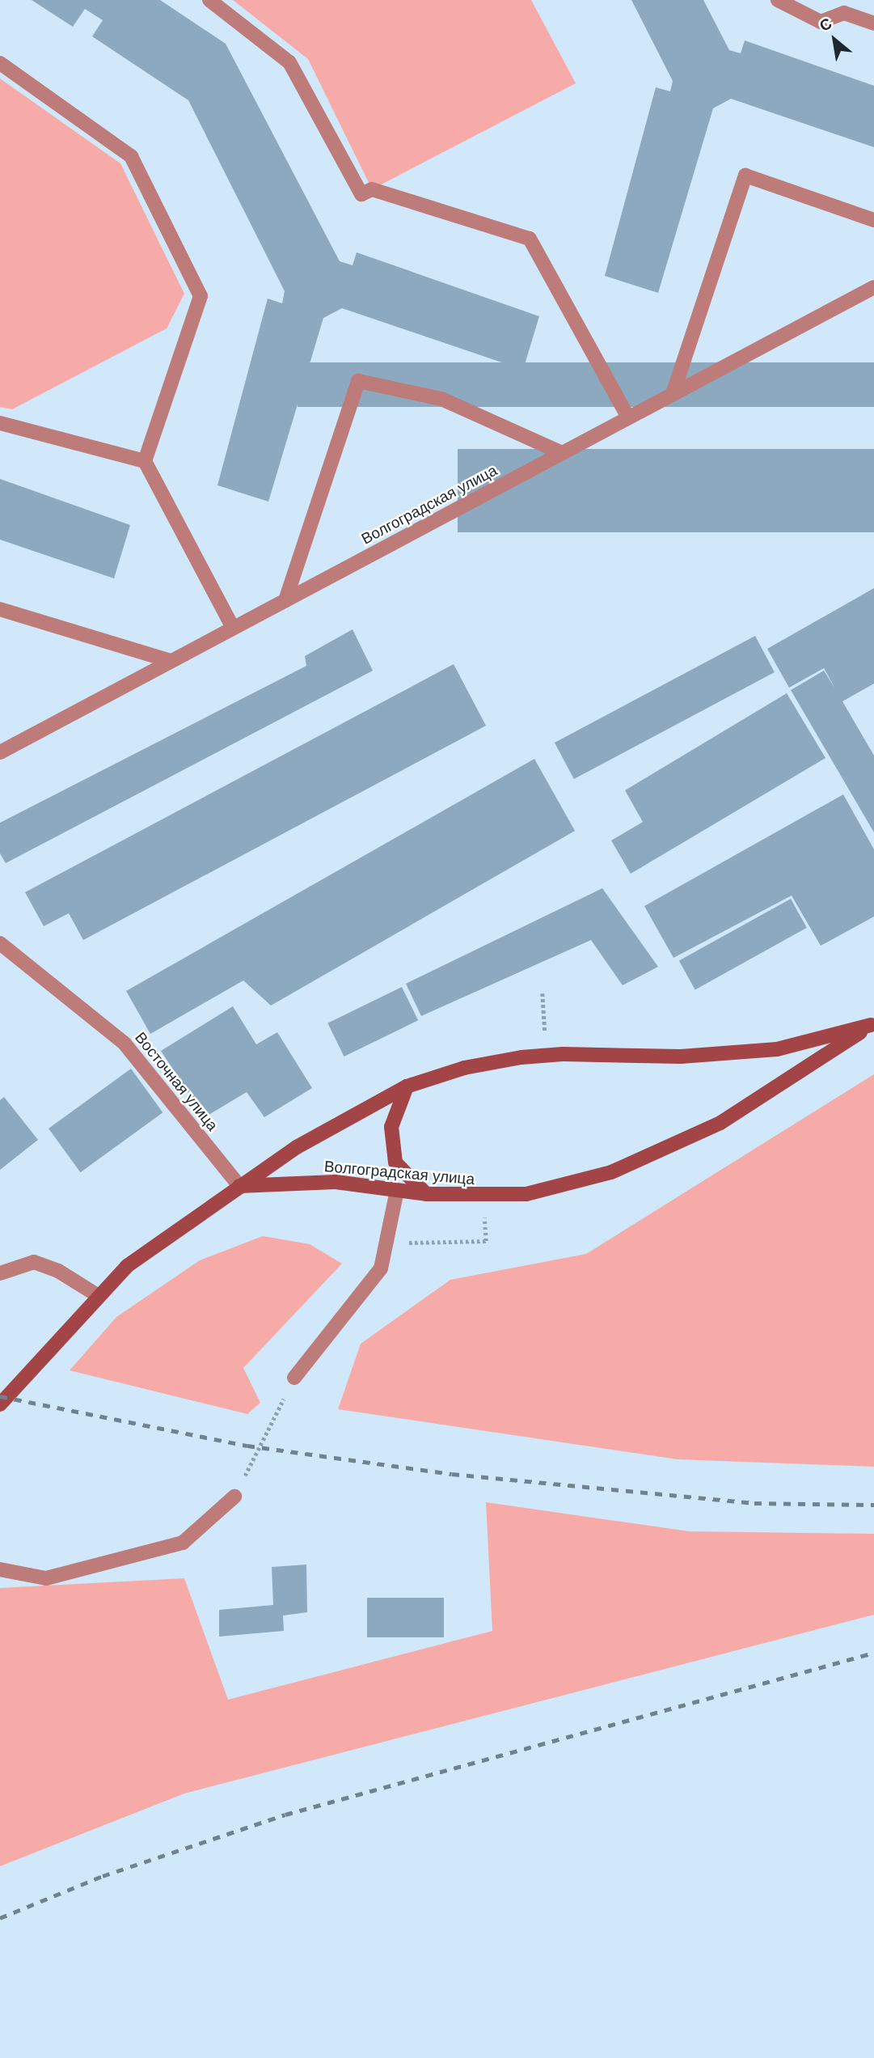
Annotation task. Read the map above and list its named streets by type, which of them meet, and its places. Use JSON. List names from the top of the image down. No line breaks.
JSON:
{"streets":{"main road":["Волгоградская улица"],"street":["Восточная улица"]},"crossings":[["Волгоградская улица","Восточная улица"]],"north":"top left"}
